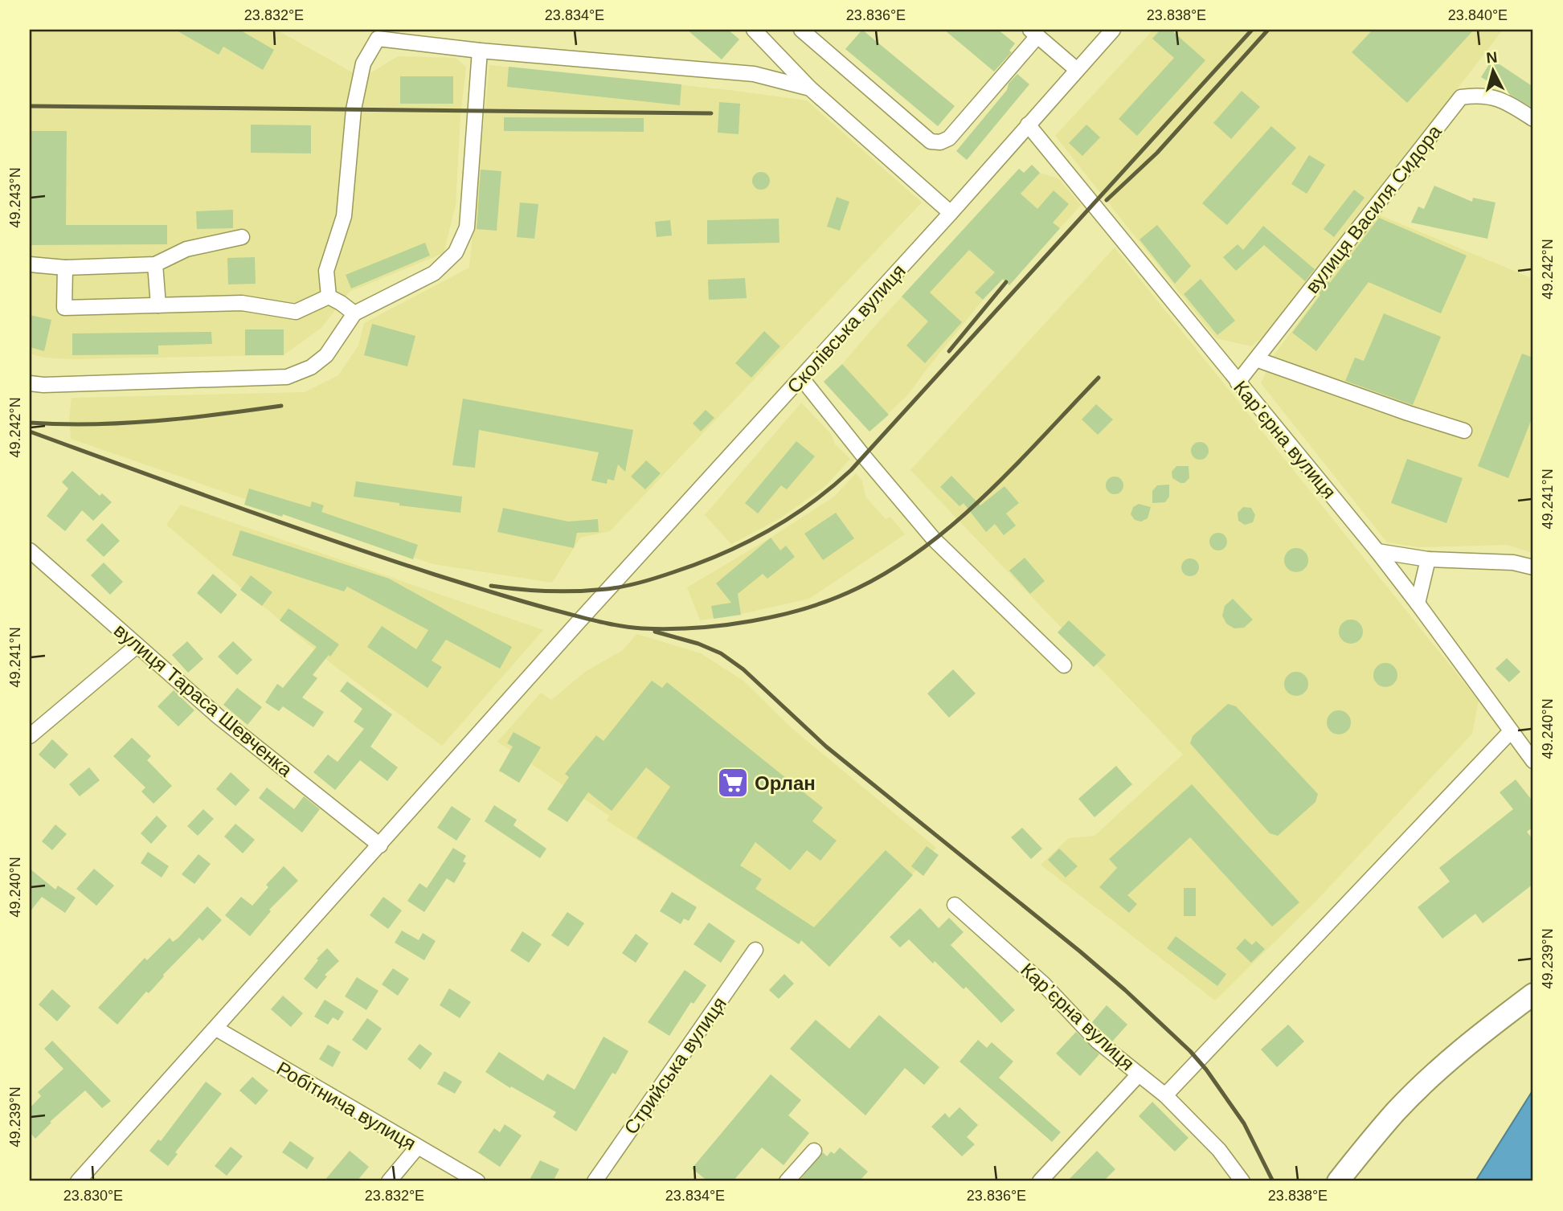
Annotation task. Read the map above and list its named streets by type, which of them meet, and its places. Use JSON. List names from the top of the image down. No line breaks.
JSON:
{"streets":{"street":["вулиця Василя Сидора","Сколівська вулиця","Карʼєрна вулиця","вулиця Тараса Шевченка","Стрийська вулиця","Робітнича вулиця"]},"crossings":[["вулиця Василя Сидора","Карʼєрна вулиця"],["Сколівська вулиця","Карʼєрна вулиця"],["Сколівська вулиця","вулиця Тараса Шевченка"]],"places":{"supermarket":["Орлан"]},"north":"top","coordinates":["23.832°E","23.834°E","23.836°E","23.838°E","23.840°E","49.243°N","49.242°N","49.241°N","49.240°N","49.239°N","23.830°E"]}
